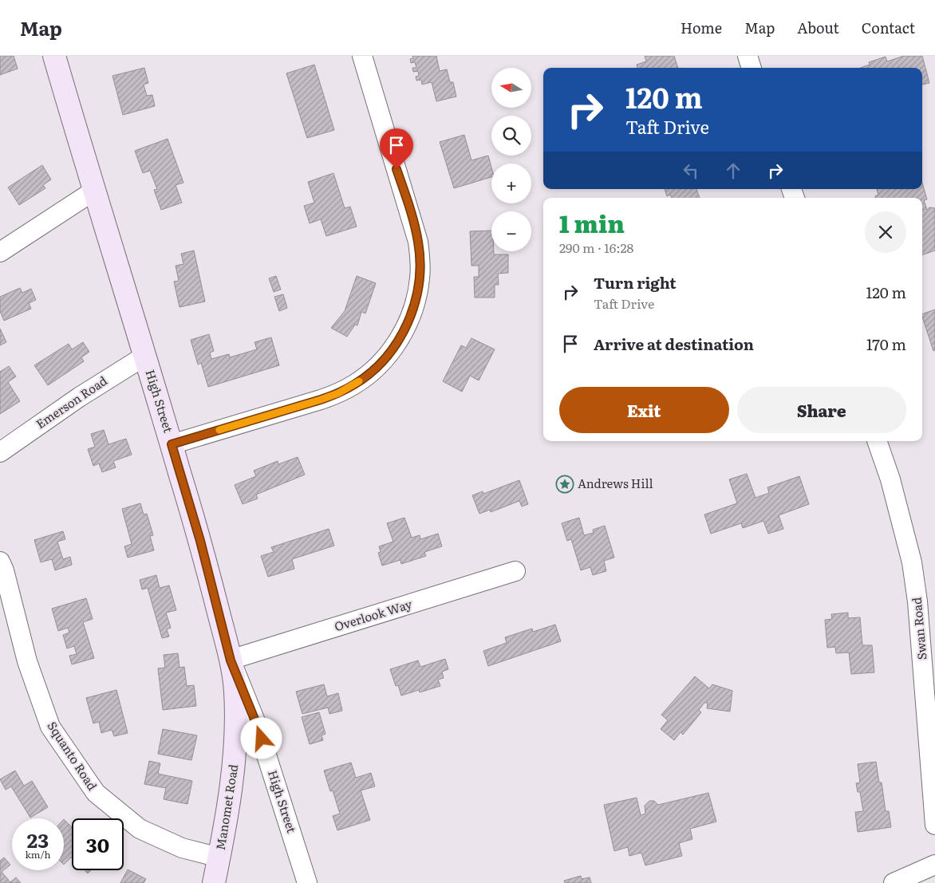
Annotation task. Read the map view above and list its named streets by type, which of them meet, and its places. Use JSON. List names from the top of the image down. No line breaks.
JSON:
{"streets":{"main road":["High Street","Manomet Road"],"street":["Emerson Road","Overlook Way","Swan Road","Squanto Road"]},"crossings":[["High Street","Emerson Road"],["High Street","Overlook Way"],["High Street","Manomet Road"],["Overlook Way","Manomet Road"],["Squanto Road","Manomet Road"]],"places":{"place":["Andrews Hill"]},"north":"left","page":{"header":"Map","nav":["Home","Map","About","Contact"],"map_buttons":["+","−"],"turn":["120 m","Taft Drive"],"heading":["1 min","290 m · 16:28"],"list":[{"name":"Turn right","note":"Taft Drive","value":"120 m"},{"name":"Arrive at destination","value":"170 m"}],"buttons":["Exit","Share"],"speed":"23 km/h","limit":"30"}}
